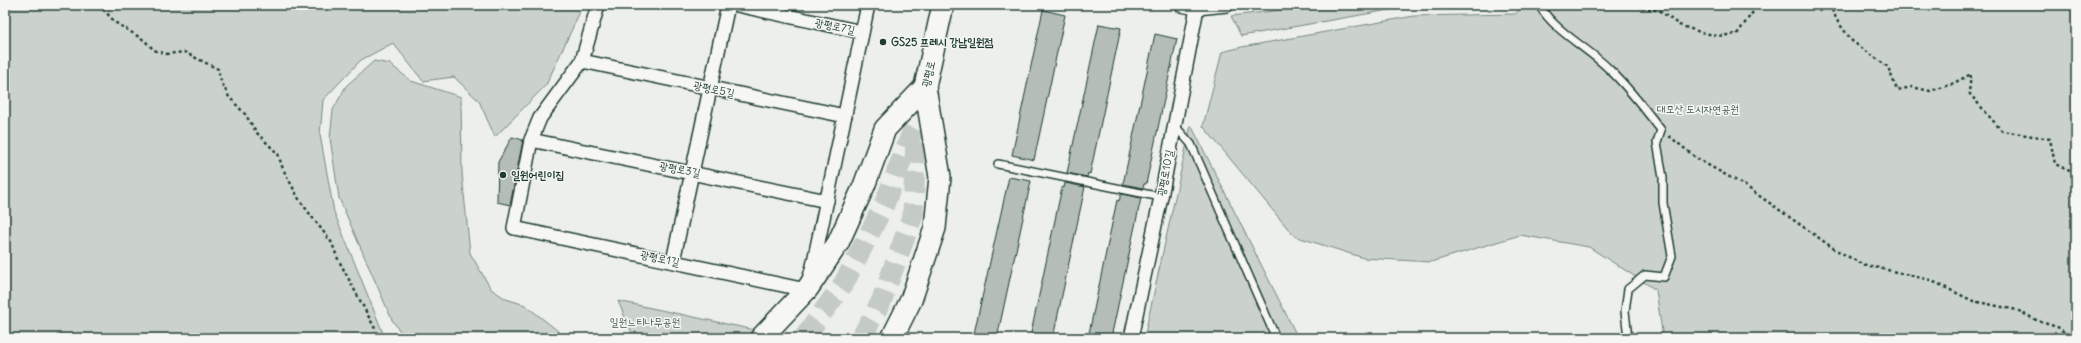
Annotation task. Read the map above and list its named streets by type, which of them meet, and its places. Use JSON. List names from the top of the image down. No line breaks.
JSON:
{"streets":{"main road":["광평로"],"street":["광평로7길","광평로5길","광평로3길","광평로10길","광평로1길"]},"crossings":[["광평로3길","광평로1길"]],"parks":["대모산 도시자연공원","일원느티나무공원"],"places":["GS25 프레시 강남일원점","일원어린이집"]}
